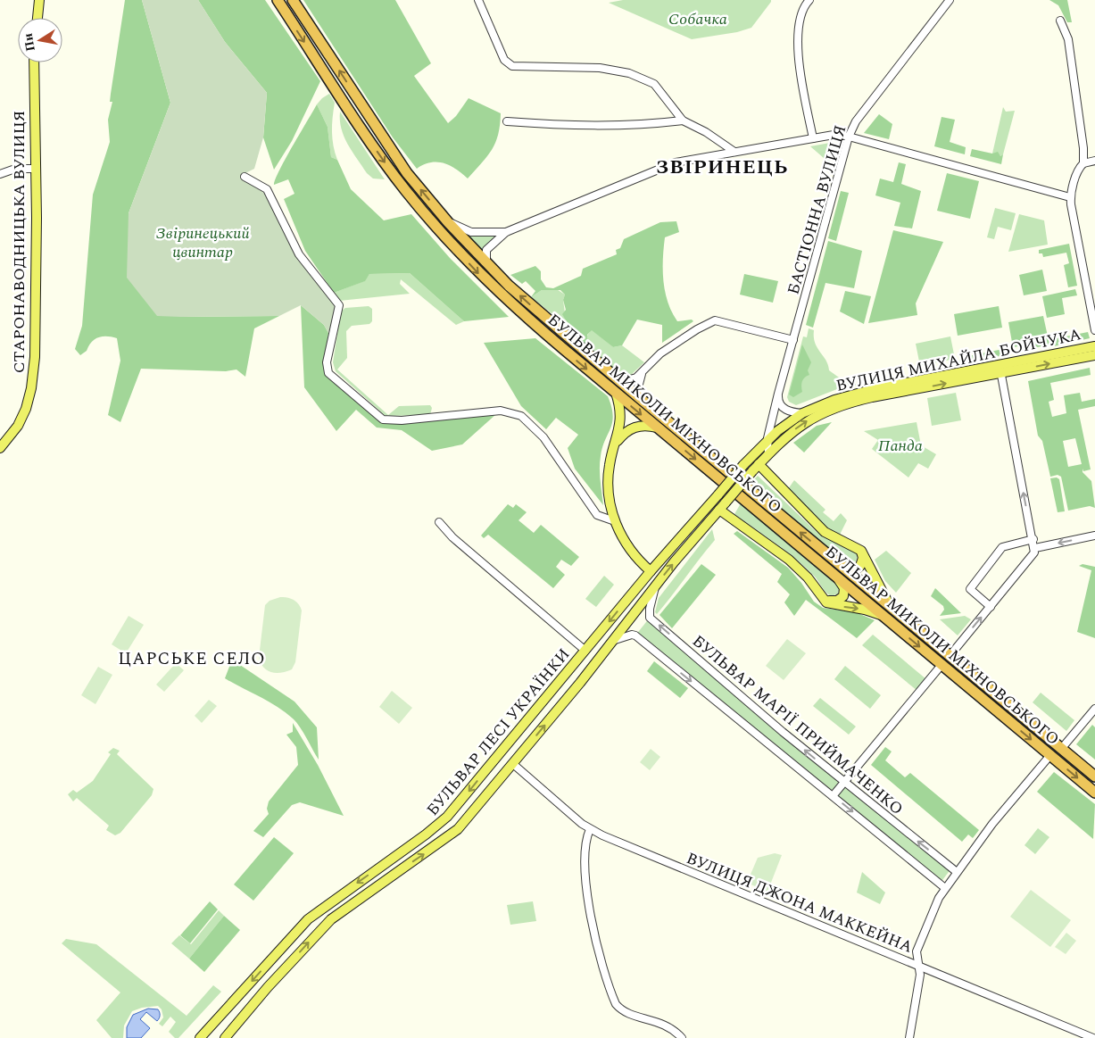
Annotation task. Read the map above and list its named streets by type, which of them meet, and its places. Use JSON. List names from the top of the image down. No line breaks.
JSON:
{"streets":{"highway":["БУЛЬВАР МИКОЛИ МІХНОВСЬКОГО"],"main road":["СТАРОНАВОДНИЦЬКА ВУЛИЦЯ","ВУЛИЦЯ МИХАЙЛА БОЙЧУКА","БУЛЬВАР ЛЕСІ УКРАЇНКИ"],"street":["БАСТІОННА ВУЛИЦЯ","БУЛЬВАР МАРІЇ ПРИЙМАЧЕНКО","ВУЛИЦЯ ДЖОНА МАККЕЙНА"]},"crossings":[["БАСТІОННА ВУЛИЦЯ","ВУЛИЦЯ МИХАЙЛА БОЙЧУКА"],["ВУЛИЦЯ МИХАЙЛА БОЙЧУКА","БУЛЬВАР ЛЕСІ УКРАЇНКИ"],["БУЛЬВАР МАРІЇ ПРИЙМАЧЕНКО","БУЛЬВАР ЛЕСІ УКРАЇНКИ"],["БУЛЬВАР ЛЕСІ УКРАЇНКИ","ВУЛИЦЯ ДЖОНА МАККЕЙНА"]],"districts":["ЗВІРИНЕЦЬ","ЦАРСЬКЕ СЕЛО"],"parks":["Собачка","Звіринецький цвинтар","Панда"],"north":"left"}
